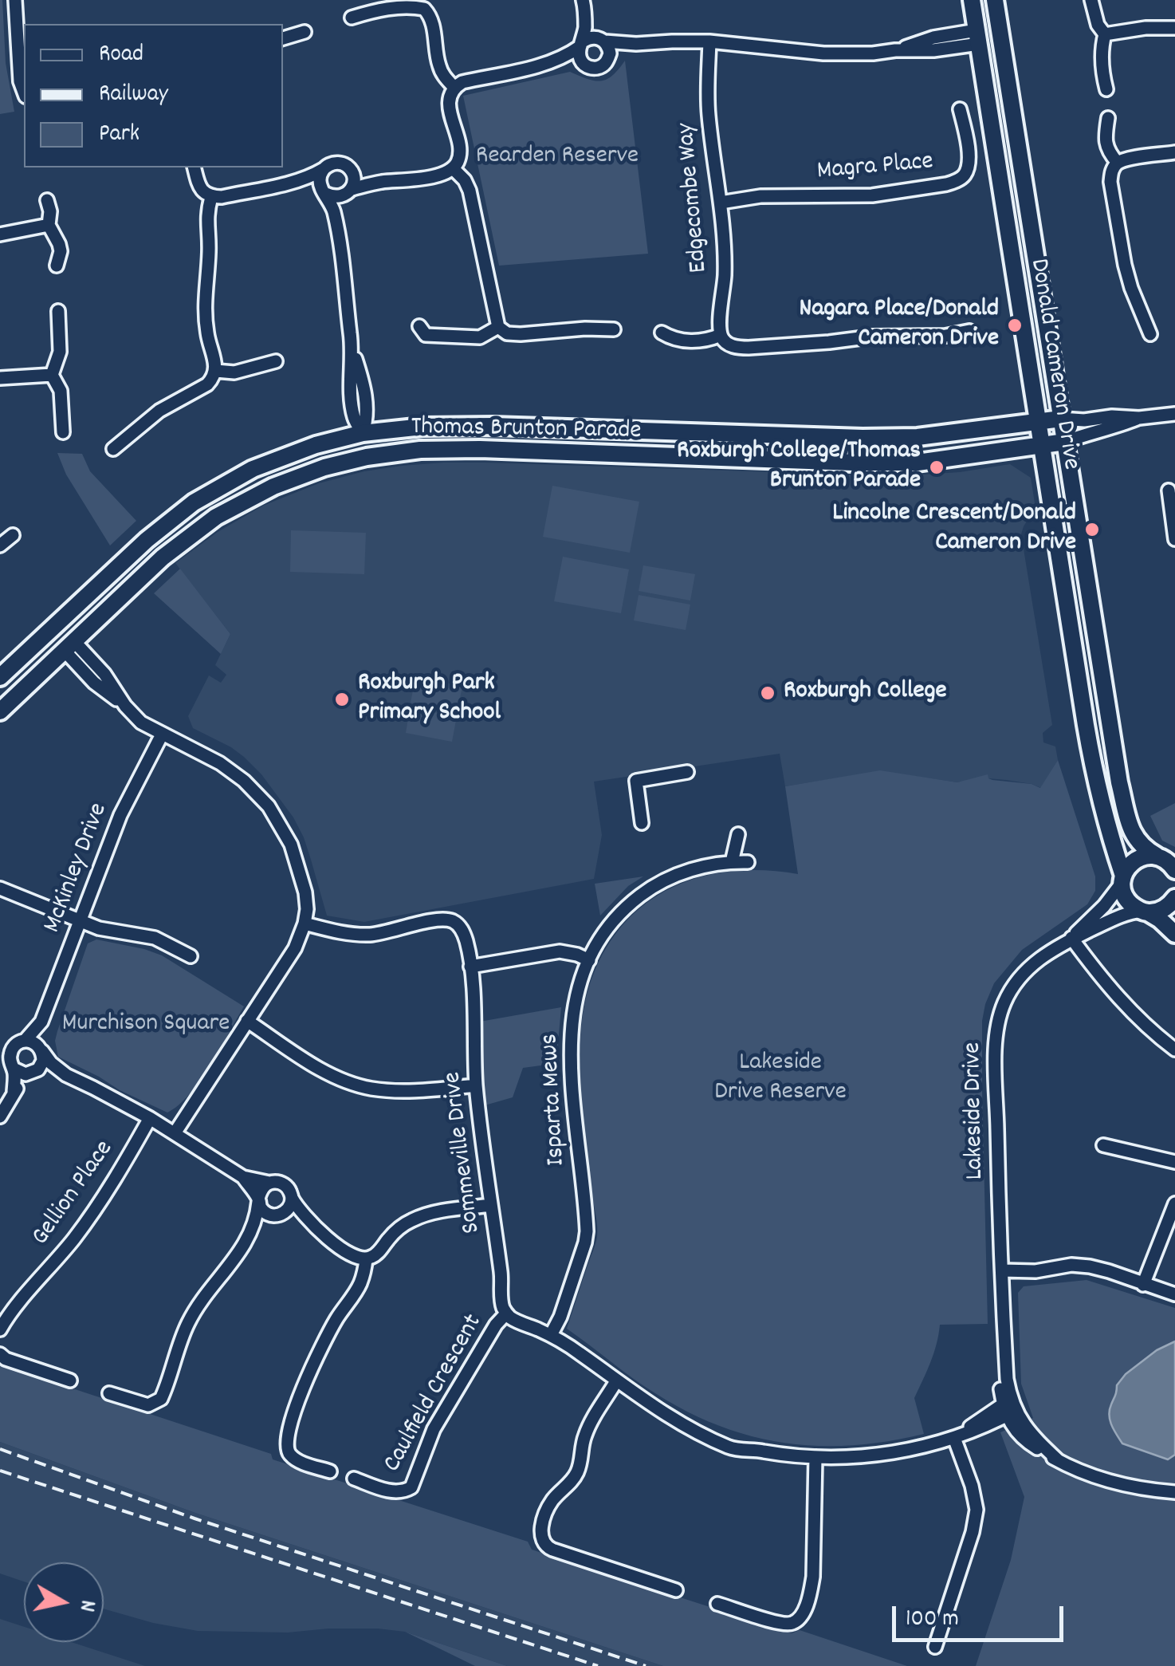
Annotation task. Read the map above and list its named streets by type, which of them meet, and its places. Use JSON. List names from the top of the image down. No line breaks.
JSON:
{"streets":{"street":["Magra Place","Edgecombe Way","Donald Cameron Drive","Thomas Brunton Parade","McKinley Drive","Isparta Mews","Lakeside Drive","Sommeville Drive","Gellion Place","Caulfield Crescent"]},"crossings":[["Magra Place","Edgecombe Way"],["Donald Cameron Drive","Thomas Brunton Parade"],["Donald Cameron Drive","Lakeside Drive"],["Sommeville Drive","Caulfield Crescent"]],"parks":["Rearden Reserve","Murchison Square","Lakeside Drive Reserve"],"places":["Nagara Place/Donald Cameron Drive","Roxburgh College/Thomas Brunton Parade","Lincolne Crescent/Donald Cameron Drive","Roxburgh College","Roxburgh Park Primary School"],"legend":["Road","Railway","Park"],"scale_bar":"100 m","north":"right"}
